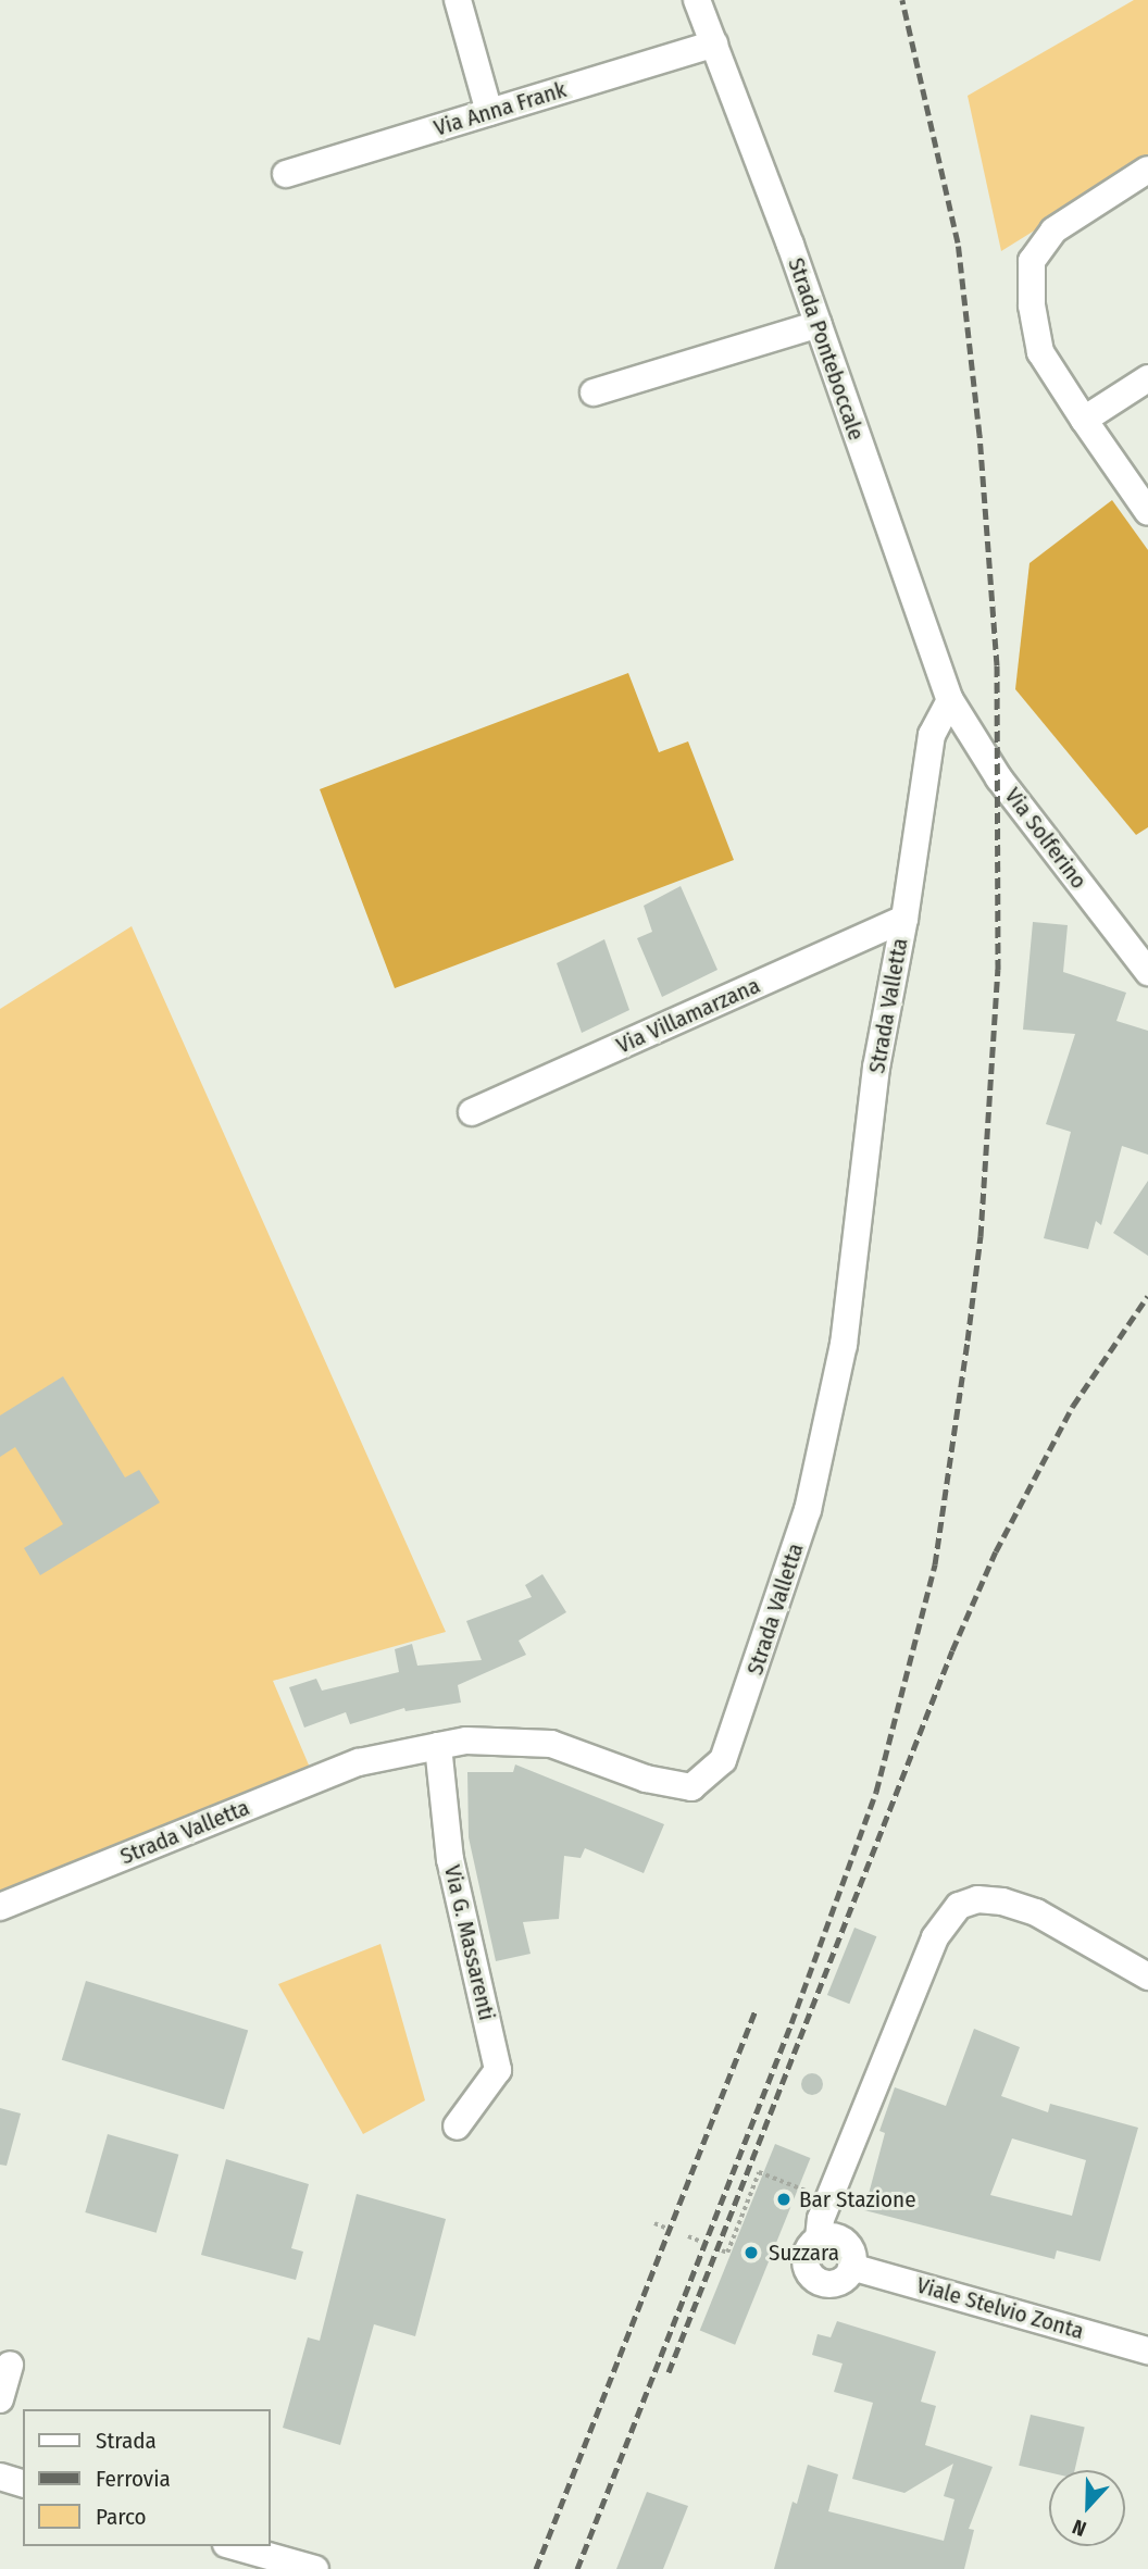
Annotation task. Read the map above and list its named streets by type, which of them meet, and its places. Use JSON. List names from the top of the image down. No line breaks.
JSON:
{"streets":{"street":["Via Anna Frank","Strada Ponteboccale","Via Solferino","Strada Valletta","Via Villamarzana","Via G. Massarenti","Viale Stelvio Zonta"]},"crossings":[["Via Anna Frank","Strada Ponteboccale"],["Strada Ponteboccale","Via Solferino"],["Strada Ponteboccale","Strada Valletta"],["Via Solferino","Strada Valletta"],["Strada Valletta","Via Villamarzana"],["Strada Valletta","Via G. Massarenti"]],"places":["Bar Stazione","Suzzara"],"legend":["Strada","Ferrovia","Parco"],"north":"bottom"}
